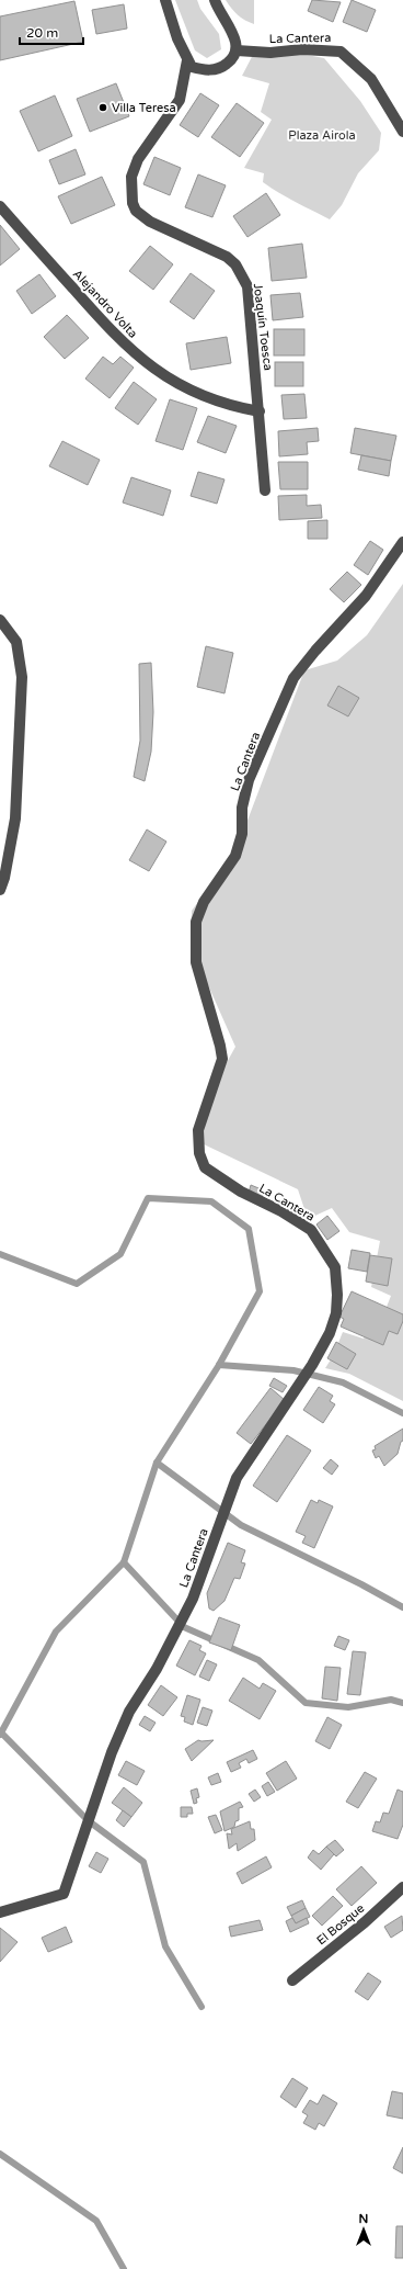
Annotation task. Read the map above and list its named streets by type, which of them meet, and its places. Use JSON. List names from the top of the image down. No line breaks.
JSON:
{"streets":{"street":["La Cantera","Alejandro Volta","Joaquín Toesca","El Bosque"]},"crossings":[["Alejandro Volta","Joaquín Toesca"]],"parks":["Plaza Airola"],"places":["Villa Teresa"],"scale_bar":"20 m","north":"top"}
